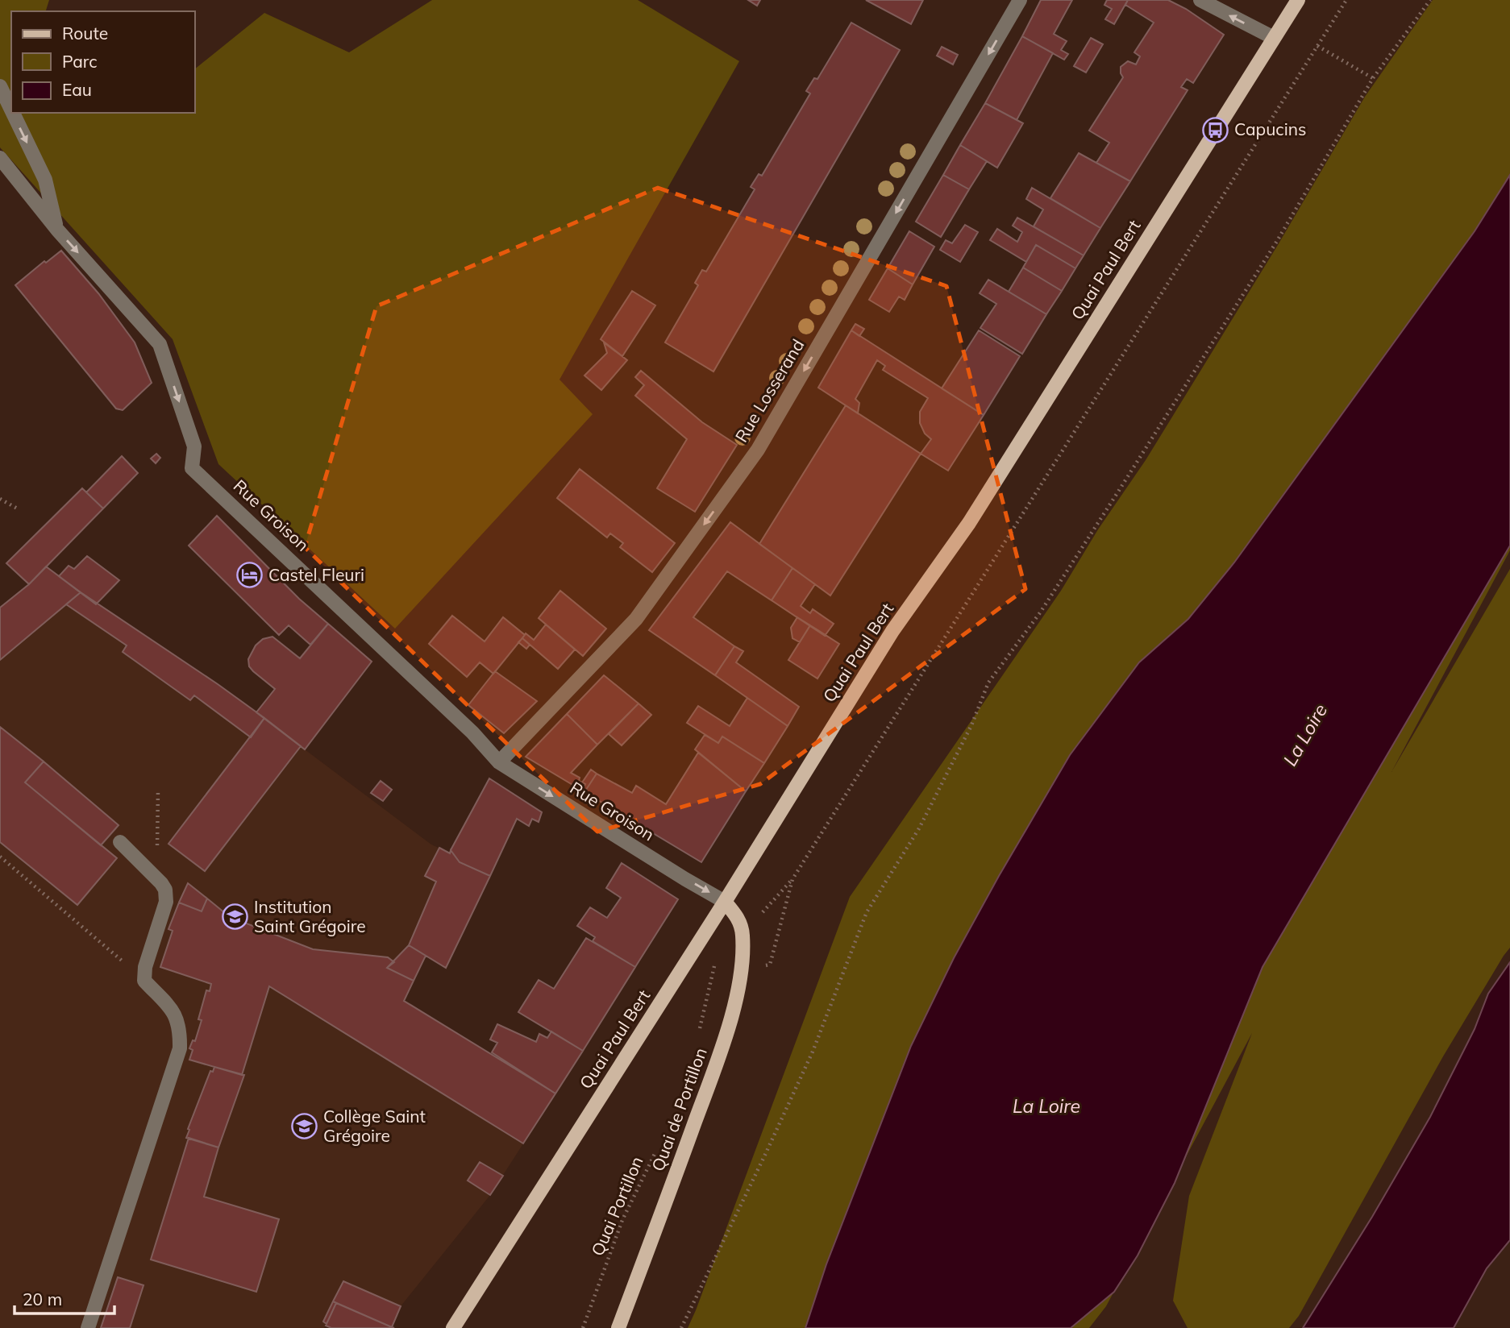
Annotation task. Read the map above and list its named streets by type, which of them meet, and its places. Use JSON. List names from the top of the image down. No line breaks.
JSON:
{"streets":{"main road":["Quai Paul Bert","Quai de Portillon"],"street":["Rue Losserand","Rue Groison"],"path":["Quai Portillon"]},"crossings":[["Quai Paul Bert","Rue Groison"],["Quai Paul Bert","Quai de Portillon"],["Rue Losserand","Rue Groison"],["Rue Groison","Quai de Portillon"]],"one_way":["Rue Losserand","Rue Groison"],"water":["La Loire"],"places":{"bus stop":["Capucins"],"hotel":["Castel Fleuri"],"school or university":["Institution Saint Grégoire","Collège Saint Grégoire"]},"legend":["Route","Parc","Eau"],"scale_bar":"20 m"}
